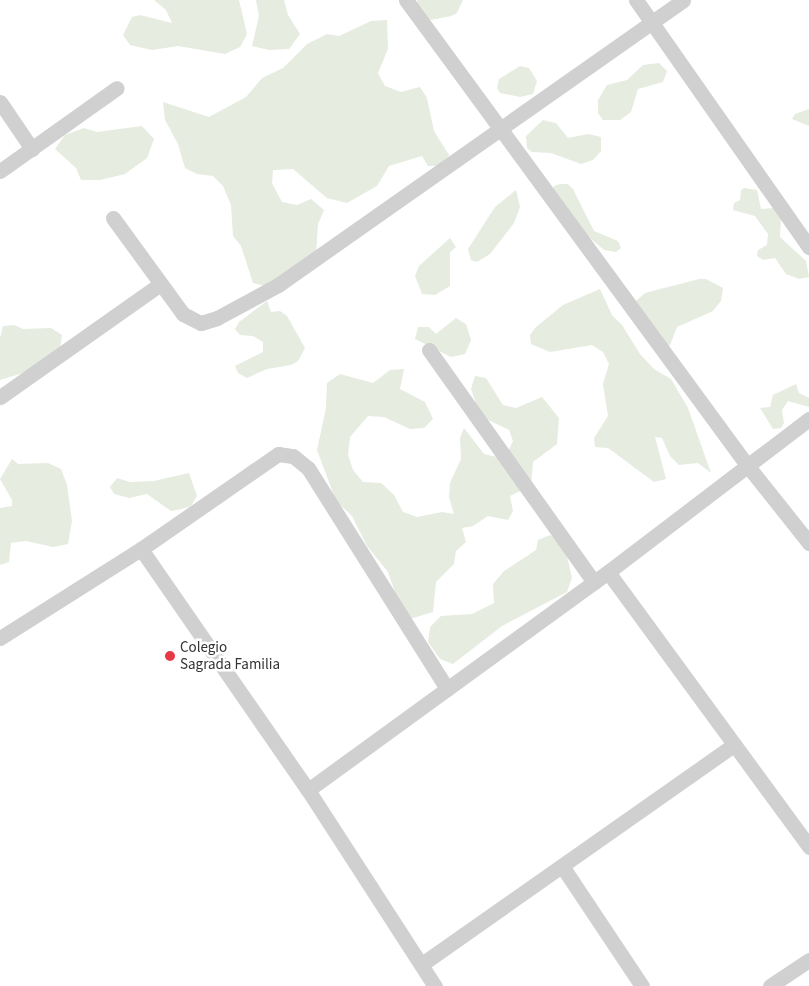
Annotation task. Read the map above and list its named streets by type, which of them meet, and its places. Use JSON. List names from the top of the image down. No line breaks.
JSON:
{"places":["Colegio Sagrada Familia"]}
